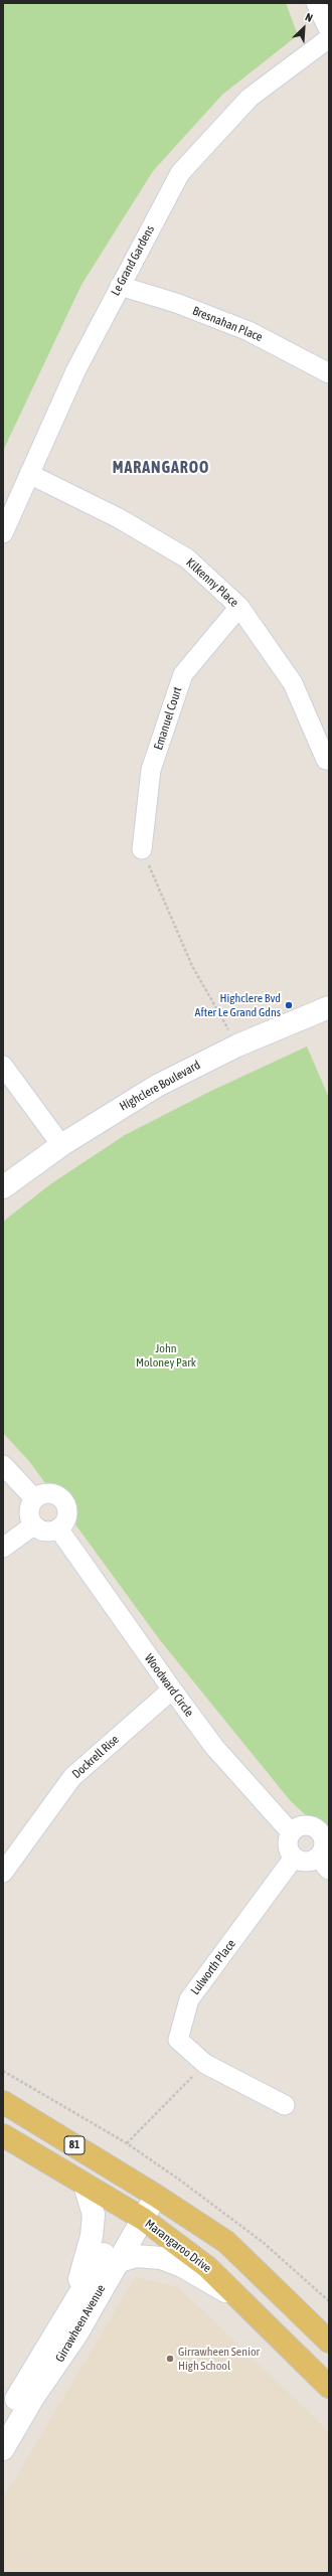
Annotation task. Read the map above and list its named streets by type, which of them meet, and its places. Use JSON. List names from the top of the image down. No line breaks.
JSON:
{"streets":{"main road":["Highclere Boulevard","81","Marangaroo Drive","Girrawheen Avenue"],"street":["Le Grand Gardens","Bresnahan Place","Kilkenny Place","Emanuel Court","Woodward Circle","Dockrell Rise","Lulworth Place"]},"crossings":[["Le Grand Gardens","Bresnahan Place"],["Le Grand Gardens","Kilkenny Place"],["Kilkenny Place","Emanuel Court"],["Woodward Circle","Dockrell Rise"],["Woodward Circle","Lulworth Place"],["81","Girrawheen Avenue"],["Marangaroo Drive","Girrawheen Avenue"]],"districts":["MARANGAROO"],"parks":["John Moloney Park"],"places":["Highclere Bvd After Le Grand Gdns","Girrawheen Senior High School"],"north":"top right"}
